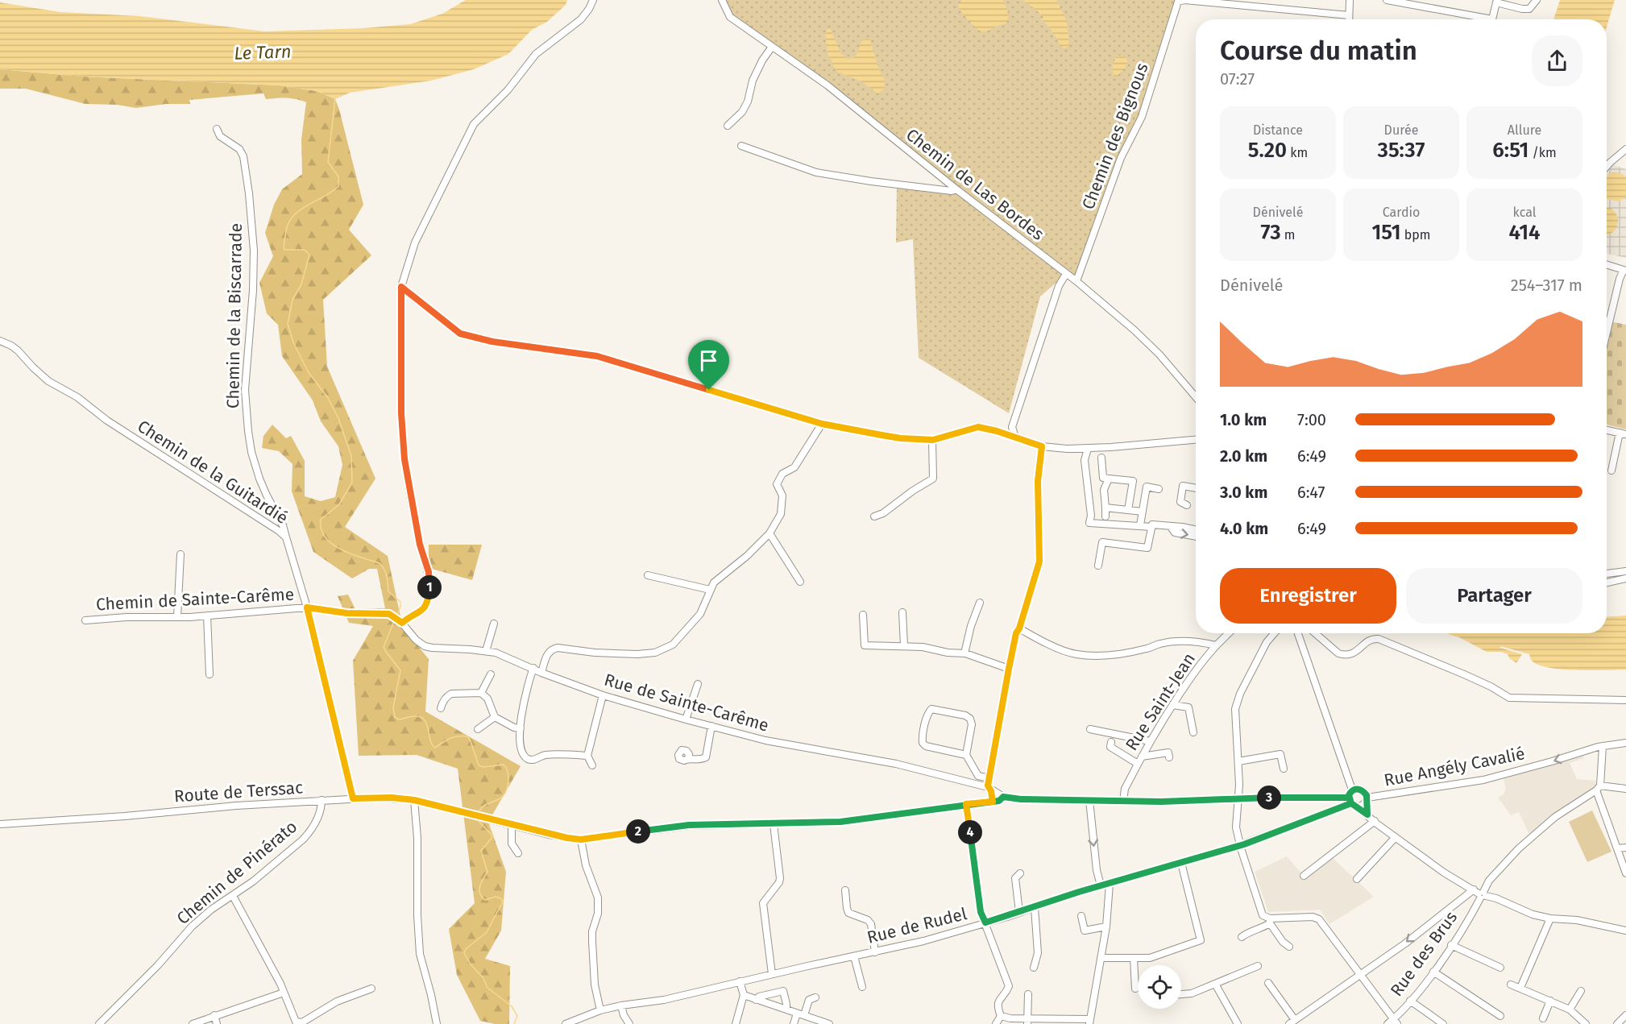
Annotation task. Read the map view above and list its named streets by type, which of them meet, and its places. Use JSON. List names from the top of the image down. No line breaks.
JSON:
{"streets":{"street":["Chemin des Bignous","Chemin de Las Bordes","Chemin de la Biscarrade","Chemin de la Guitardié","Chemin de Sainte-Carême","Rue Saint-Jean","Rue de Sainte-Carême","Rue Angély Cavalié","Route de Terssac","Chemin de Pinérato","Rue de Rudel","Rue des Brus"]},"crossings":[["Chemin des Bignous","Chemin de Las Bordes"],["Chemin de la Biscarrade","Chemin de la Guitardié"],["Chemin de la Guitardié","Chemin de Sainte-Carême"],["Chemin de la Guitardié","Route de Terssac"],["Chemin de Sainte-Carême","Rue de Sainte-Carême"],["Rue Angély Cavalié","Rue de Rudel"],["Route de Terssac","Chemin de Pinérato"]],"one_way":["Rue Angély Cavalié"],"water":["Le Tarn"],"page":{"heading":["Course du matin","07:27"],"stats":[["Distance","5.20 km"],["Durée","35:37"],["Allure","6:51 /km"],["Dénivelé","73 m"],["Cardio","151 bpm"],["kcal","414"]],"chart":["Dénivelé","254–317 m"],"list":[{"name":"1.0 km","note":"7:00"},{"name":"2.0 km","note":"6:49"},{"name":"3.0 km","note":"6:47"},{"name":"4.0 km","note":"6:49"}],"buttons":["Enregistrer","Partager"],"pins":["1","3","2","4"]}}
